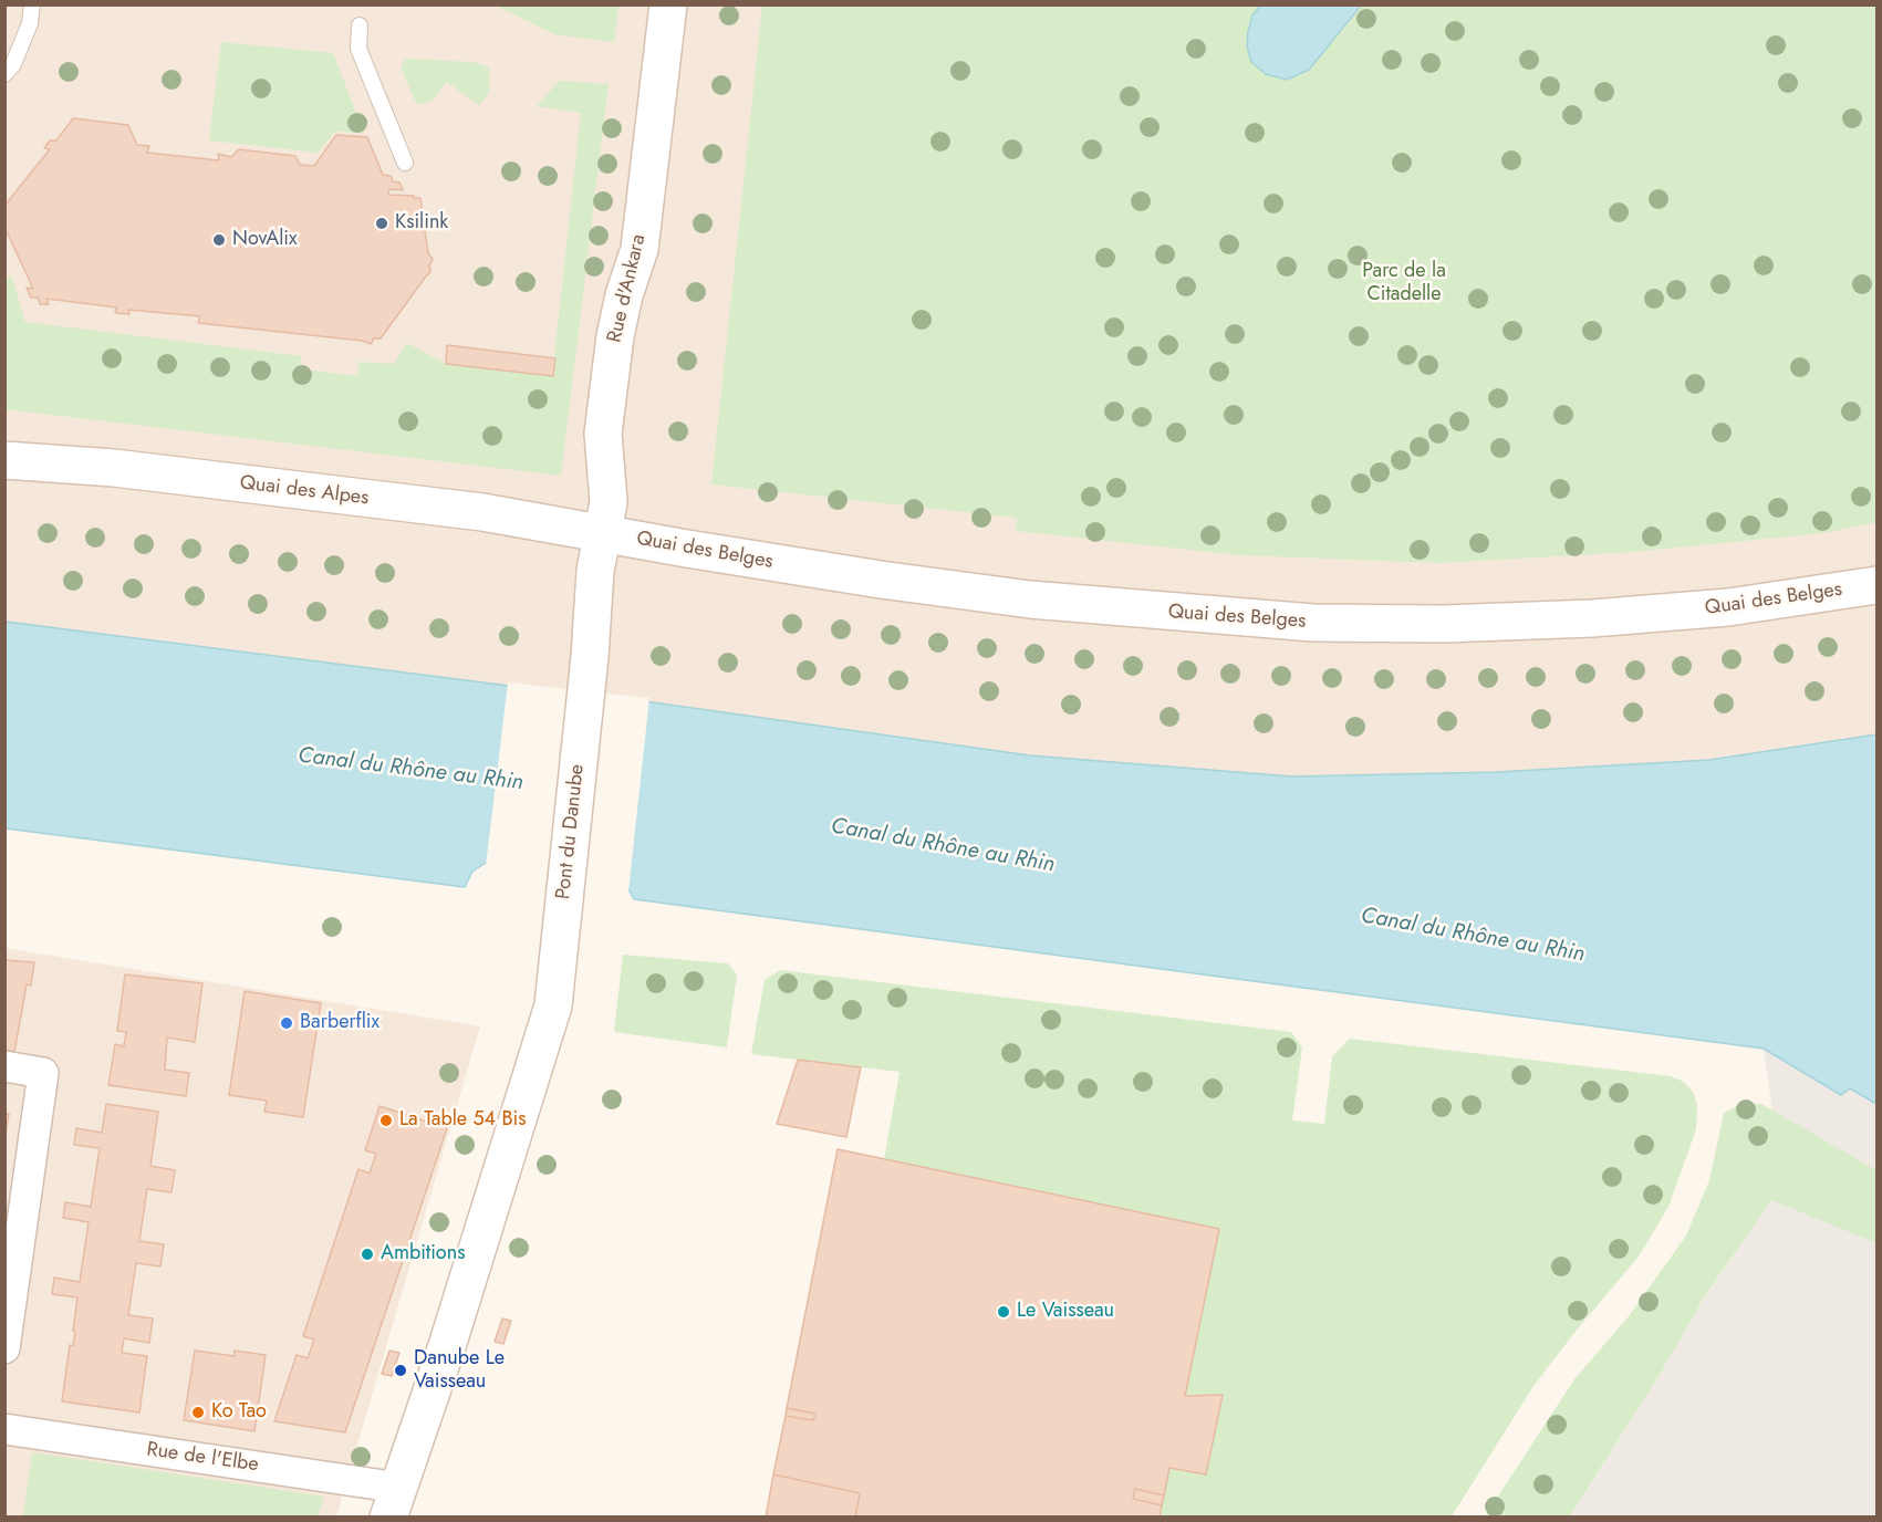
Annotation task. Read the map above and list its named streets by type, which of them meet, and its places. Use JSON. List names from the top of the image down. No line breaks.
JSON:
{"streets":{"main road":["Rue d'Ankara","Quai des Alpes","Quai des Belges","Pont du Danube"],"street":["Rue de l'Elbe"]},"crossings":[["Rue d'Ankara","Quai des Alpes"],["Rue d'Ankara","Quai des Belges"],["Rue d'Ankara","Pont du Danube"],["Quai des Alpes","Quai des Belges"],["Pont du Danube","Rue de l'Elbe"]],"water":["Canal du Rhône au Rhin"],"parks":["Parc de la Citadelle"],"places":["Ksilink","NovAlix","Barberflix","La Table 54 Bis","Ambitions","Le Vaisseau","Danube Le Vaisseau","Ko Tao"]}
